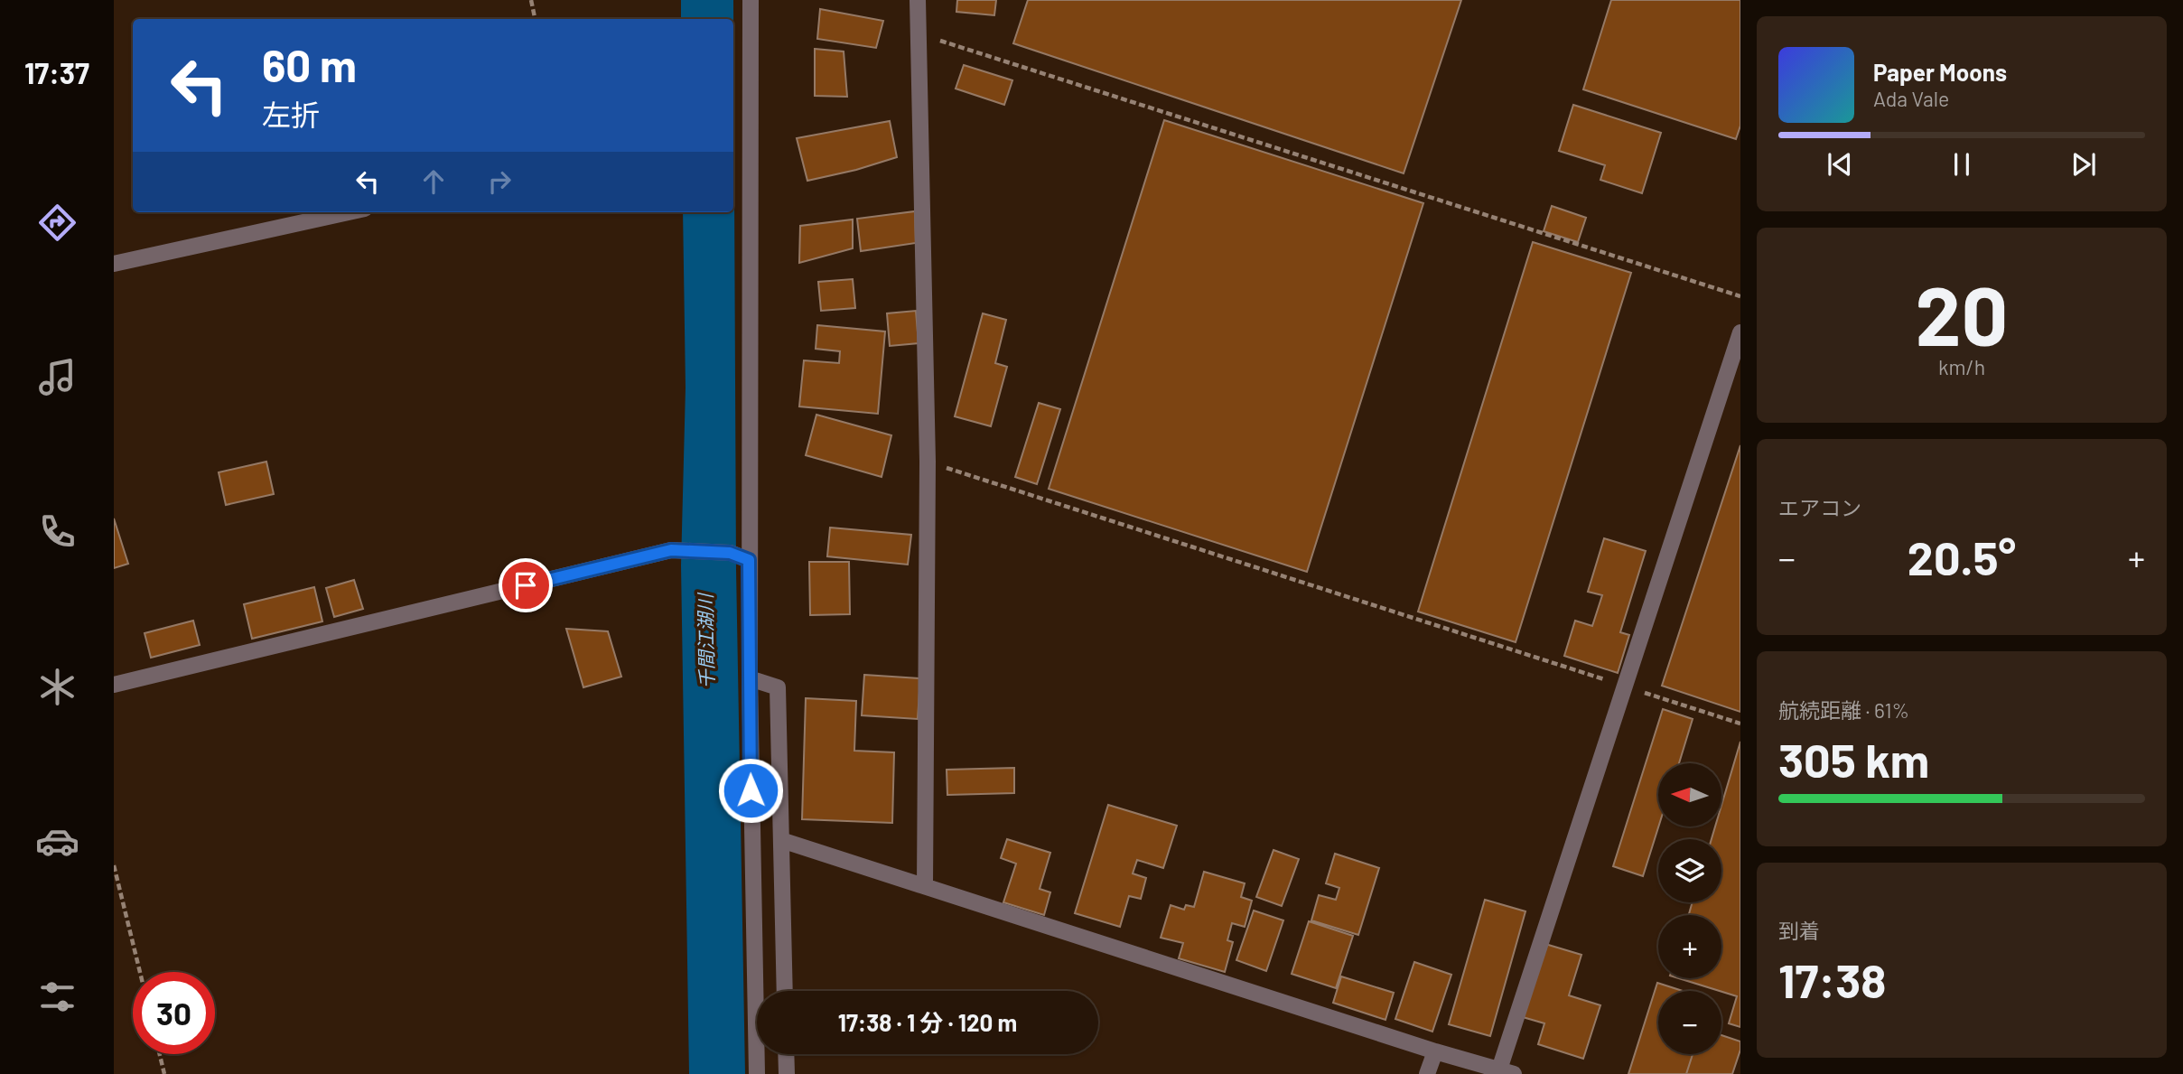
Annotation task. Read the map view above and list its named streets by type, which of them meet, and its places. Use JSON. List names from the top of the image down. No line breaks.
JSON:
{"water":["千間江湖川"],"north":"left","page":{"tabs":"17:37","turn":["60 m","左折"],"song":["Paper Moons","Ada Vale"],"tile":[["20","km/h"],"エアコン",["航続距離 · 61%","305 km"],["到着","17:38"]],"heat":["−","20.5°","+"],"map_buttons":["+","−"],"limit":"30","trip":"17:38 · 1 分 · 120 m"}}
